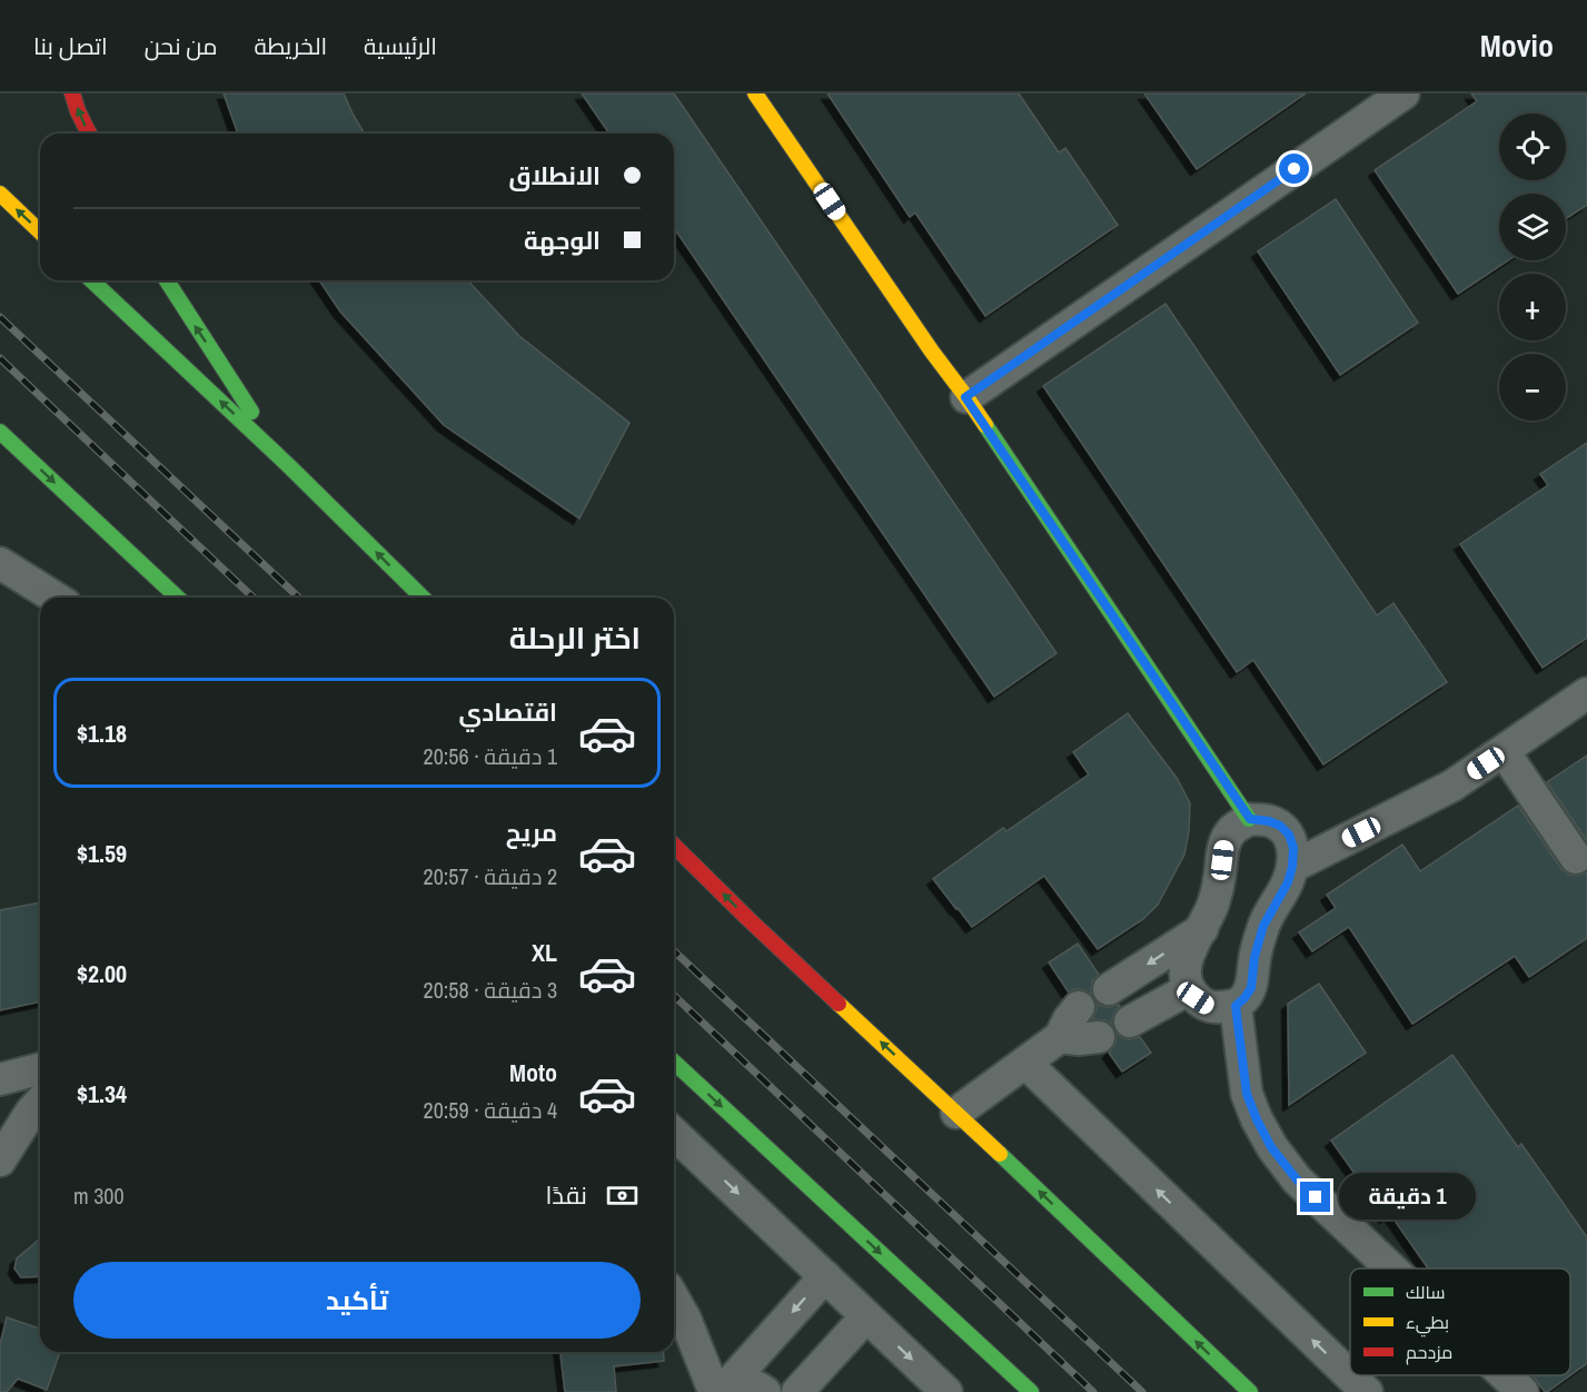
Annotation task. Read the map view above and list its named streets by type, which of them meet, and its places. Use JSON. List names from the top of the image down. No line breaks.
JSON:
{"legend":["سالك","بطيء","مزدحم"],"page":{"header":"Movio","nav":["الرئيسية","الخريطة","من نحن","اتصل بنا"],"map_buttons":["+","−"],"banner":["الانطلاق","الوجهة"],"heading":"اختر الرحلة","list":[{"name":"اقتصادي","note":"1 دقيقة · 20:56","value":"$1.18"},{"name":"مريح","note":"2 دقيقة · 20:57","value":"$1.59"},{"name":"XL","note":"3 دقيقة · 20:58","value":"$2.00"},{"name":"Moto","note":"4 دقيقة · 20:59","value":"$1.34"}],"pay":["نقدًا","300 m"],"bubble":"1 دقيقة","buttons":"تأكيد"}}
